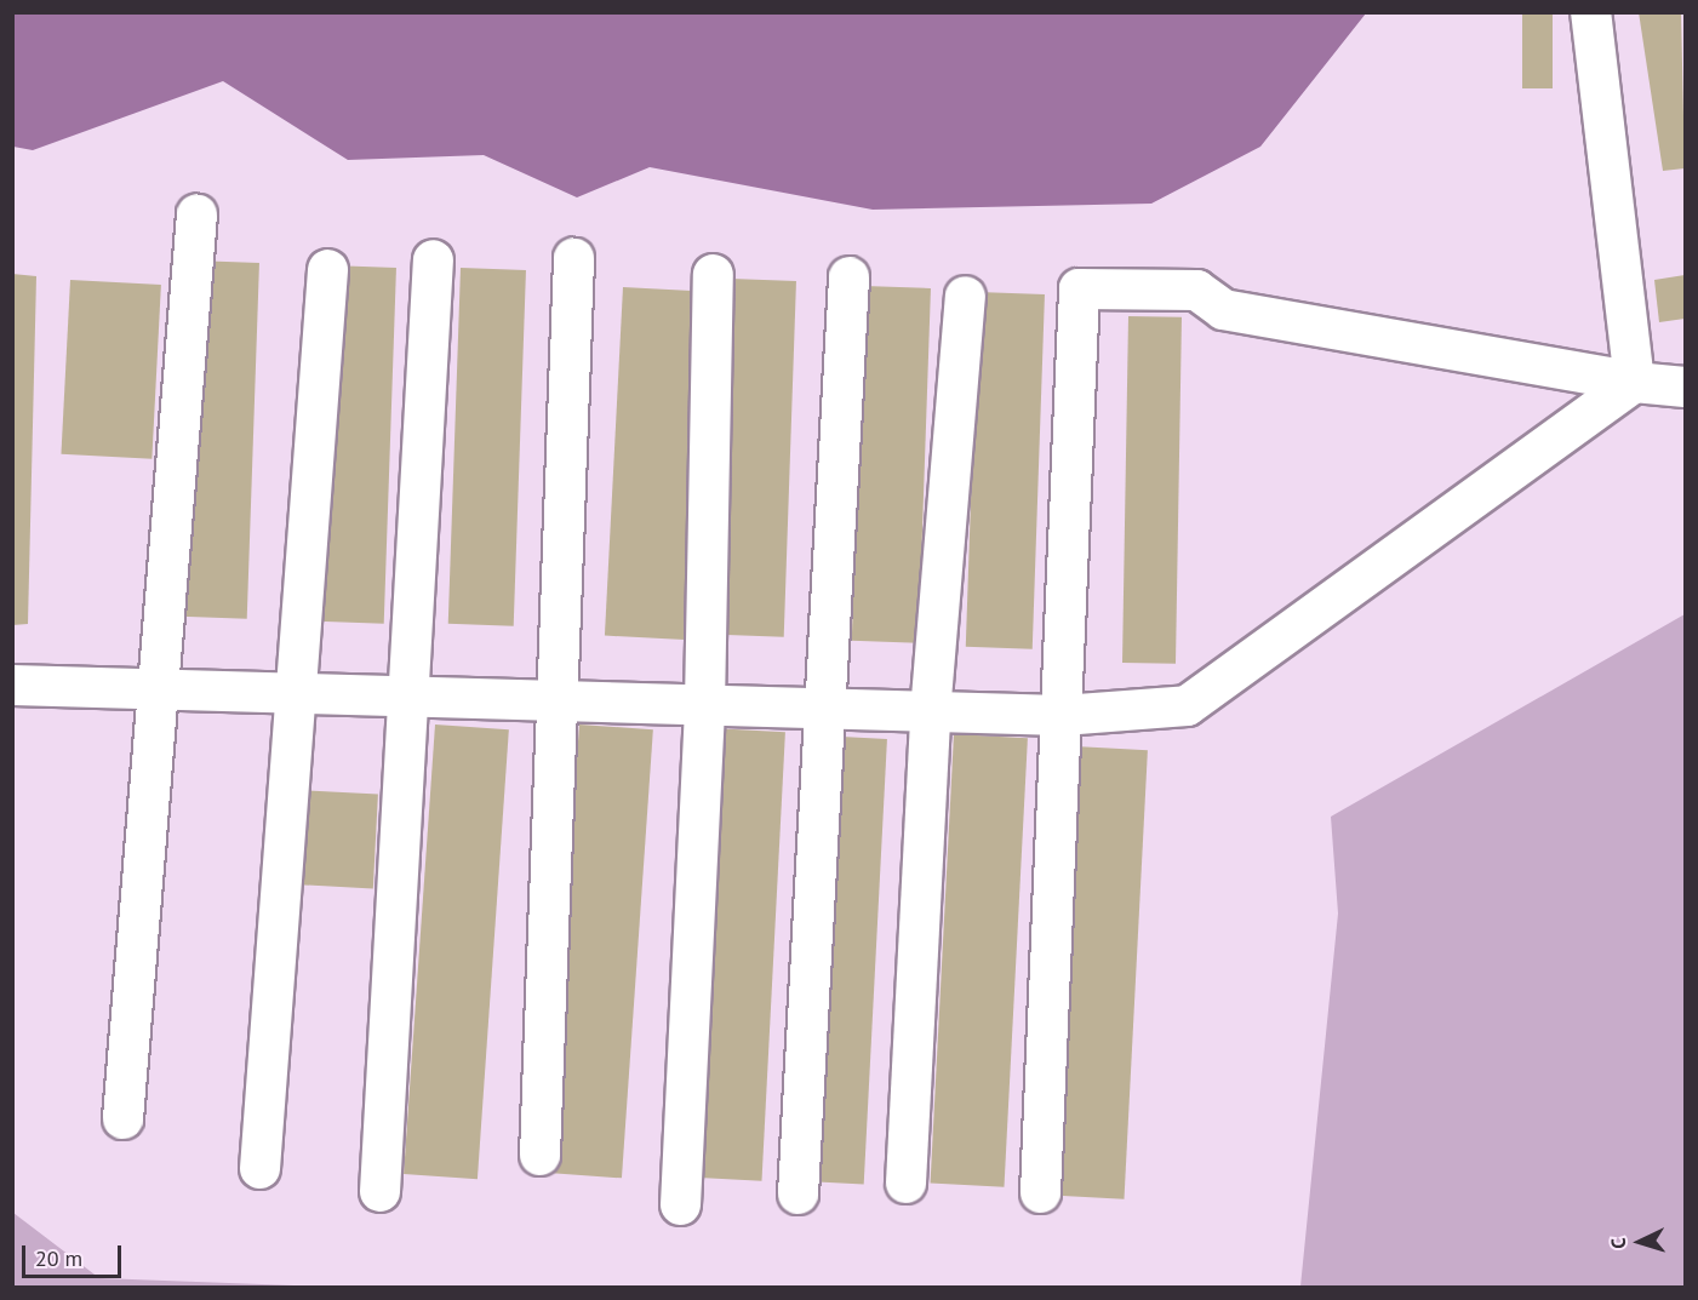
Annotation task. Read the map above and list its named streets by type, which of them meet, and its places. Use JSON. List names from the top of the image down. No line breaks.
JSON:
{"scale_bar":"20 m","north":"left"}
